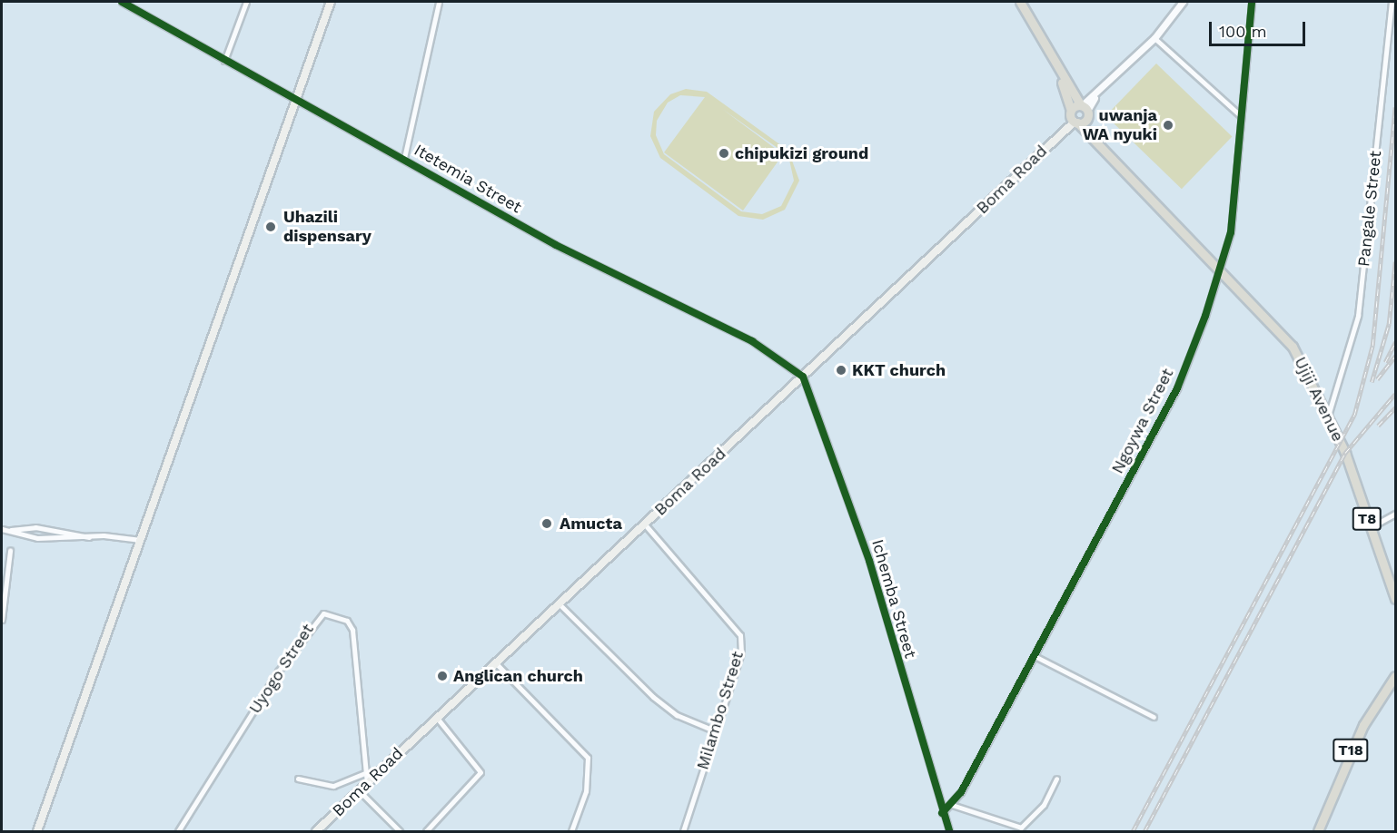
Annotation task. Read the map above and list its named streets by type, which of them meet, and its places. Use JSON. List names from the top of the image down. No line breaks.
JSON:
{"streets":{"highway":["Ujiji Avenue","T8","T18"],"main road":["Boma Road"],"street":["Itetemia Street","Pangale Street","Ngoywa Street","Ichemba Street","Uyogo Street","Milambo Street"]},"crossings":[["Itetemia Street","Boma Road"],["Itetemia Street","Ichemba Street"],["Boma Road","T8"],["Boma Road","Ichemba Street"],["Boma Road","Uyogo Street"],["Boma Road","Milambo Street"],["Pangale Street","Ujiji Avenue"],["Ujiji Avenue","Ngoywa Street"],["Ujiji Avenue","T8"],["Ngoywa Street","Ichemba Street"]],"places":["uwanja WA nyuki","chipukizi ground","Uhazili dispensary","KKT church","Amucta","Anglican church"],"scale_bar":"100 m"}
